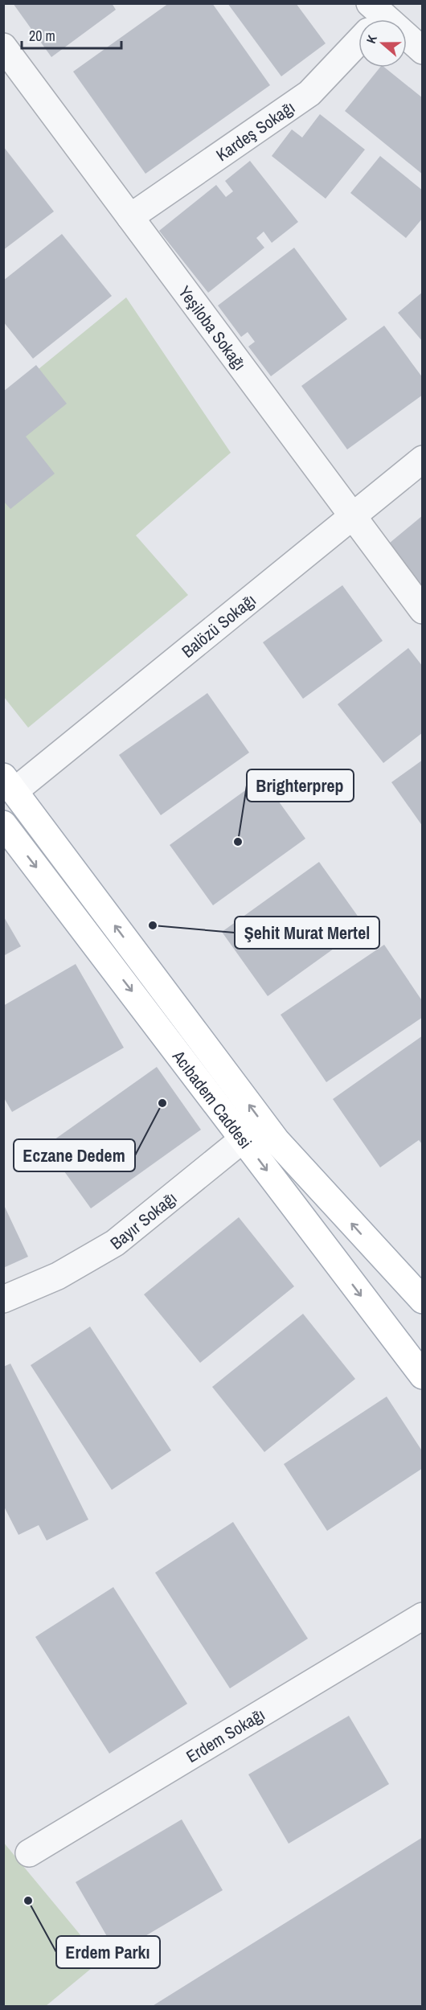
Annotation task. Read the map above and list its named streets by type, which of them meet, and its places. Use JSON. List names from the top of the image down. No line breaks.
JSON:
{"streets":{"main road":["Acıbadem Caddesi"],"street":["Kardeş Sokağı","Yeşiloba Sokağı","Balözü Sokağı","Bayır Sokağı","Erdem Sokağı"]},"crossings":[["Kardeş Sokağı","Yeşiloba Sokağı"],["Yeşiloba Sokağı","Balözü Sokağı"],["Balözü Sokağı","Acıbadem Caddesi"],["Acıbadem Caddesi","Bayır Sokağı"]],"places":["Brighterprep","Şehit Murat Mertel","Eczane Dedem","Erdem Parkı"],"scale_bar":"20 m","north":"left"}
